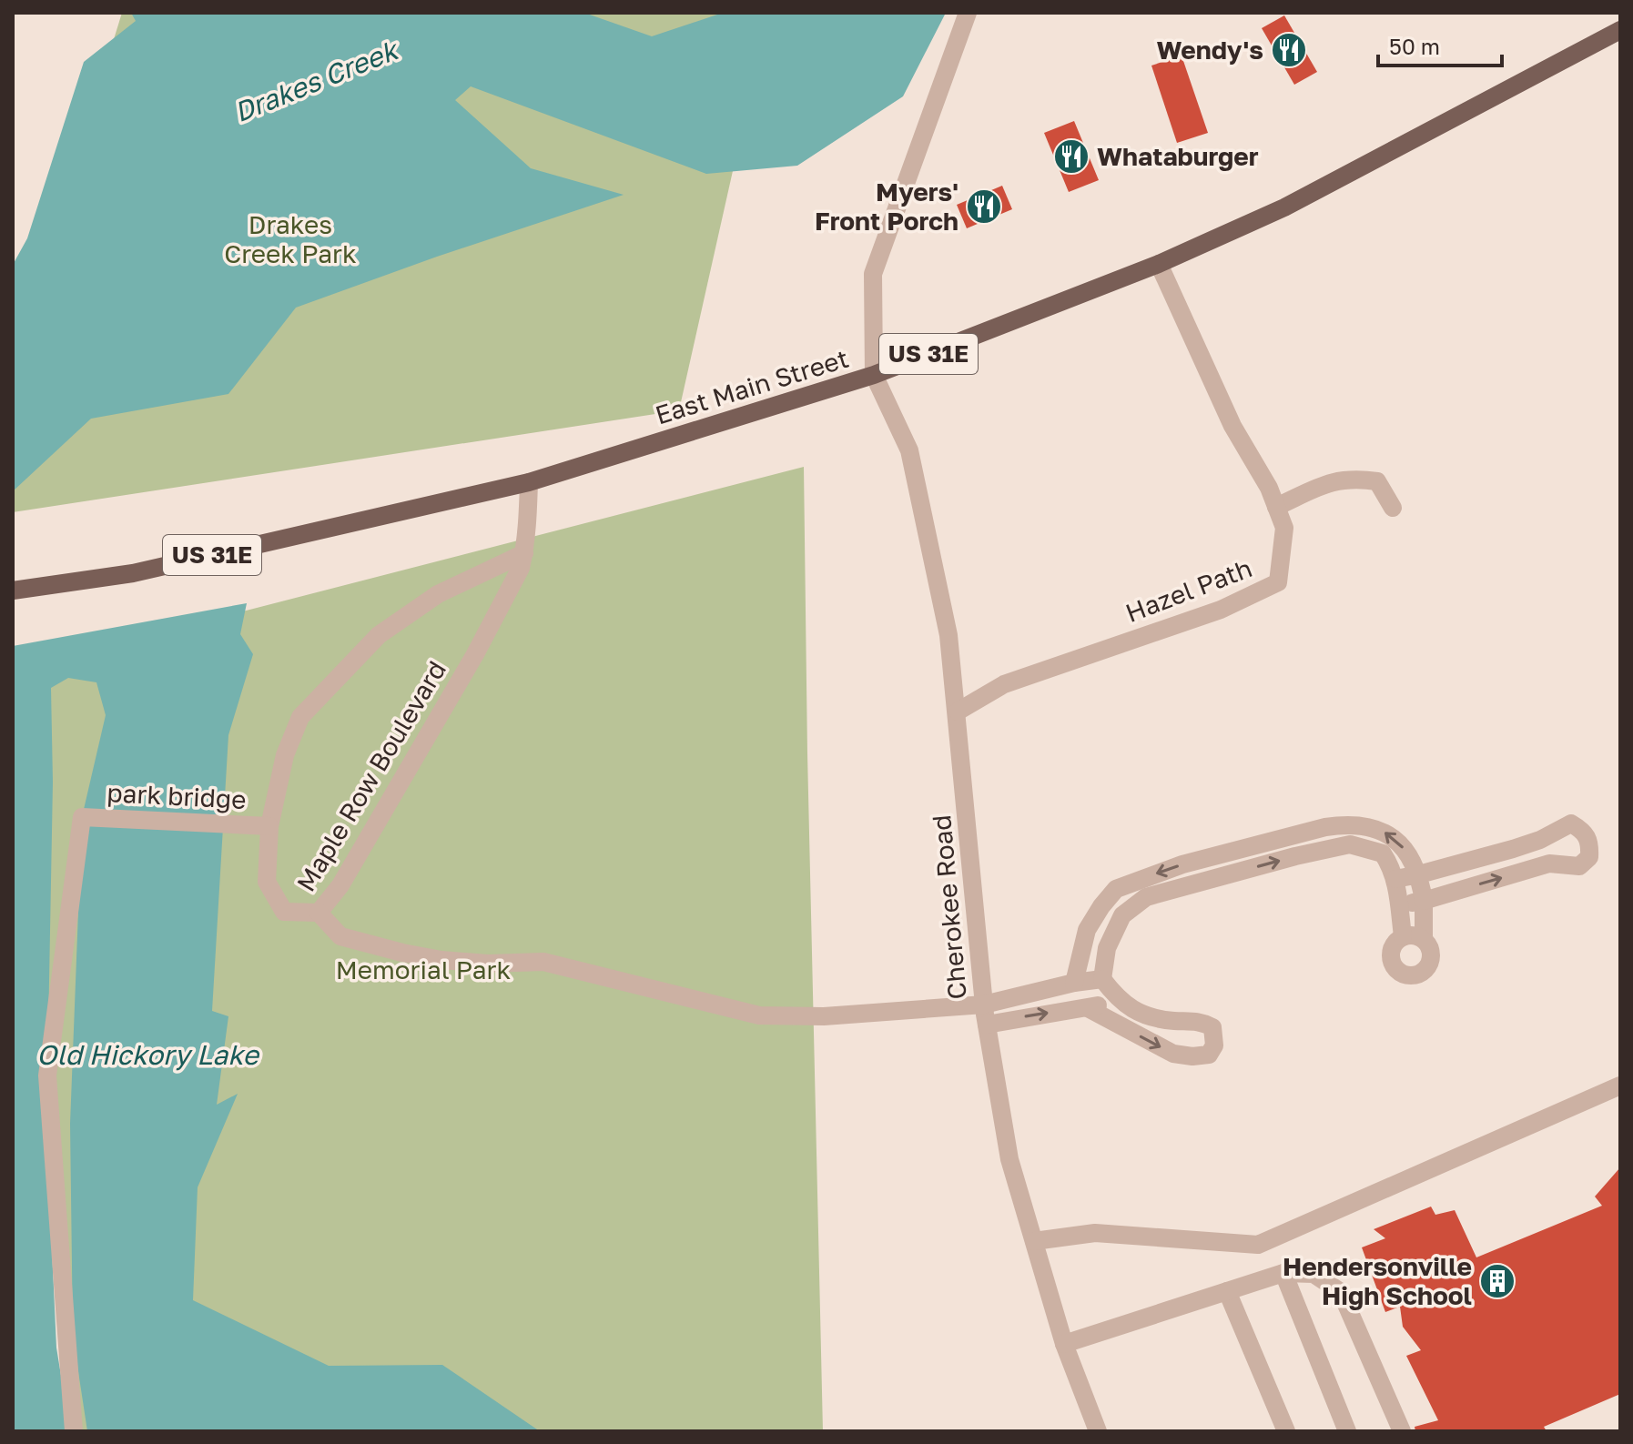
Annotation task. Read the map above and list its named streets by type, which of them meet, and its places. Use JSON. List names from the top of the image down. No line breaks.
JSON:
{"streets":{"main road":["US 31E","East Main Street"],"street":["Hazel Path","Maple Row Boulevard","park bridge","Cherokee Road"]},"crossings":[["East Main Street","Hazel Path"],["East Main Street","Maple Row Boulevard"],["East Main Street","Cherokee Road"],["Hazel Path","Cherokee Road"],["Maple Row Boulevard","park bridge"]],"water":["Drakes Creek","Old Hickory Lake"],"parks":["Drakes Creek Park","Memorial Park"],"places":{"restaurant":["Wendy's","Whataburger","Myers' Front Porch"],"building":["Hendersonville High School"]},"scale_bar":"50 m"}
